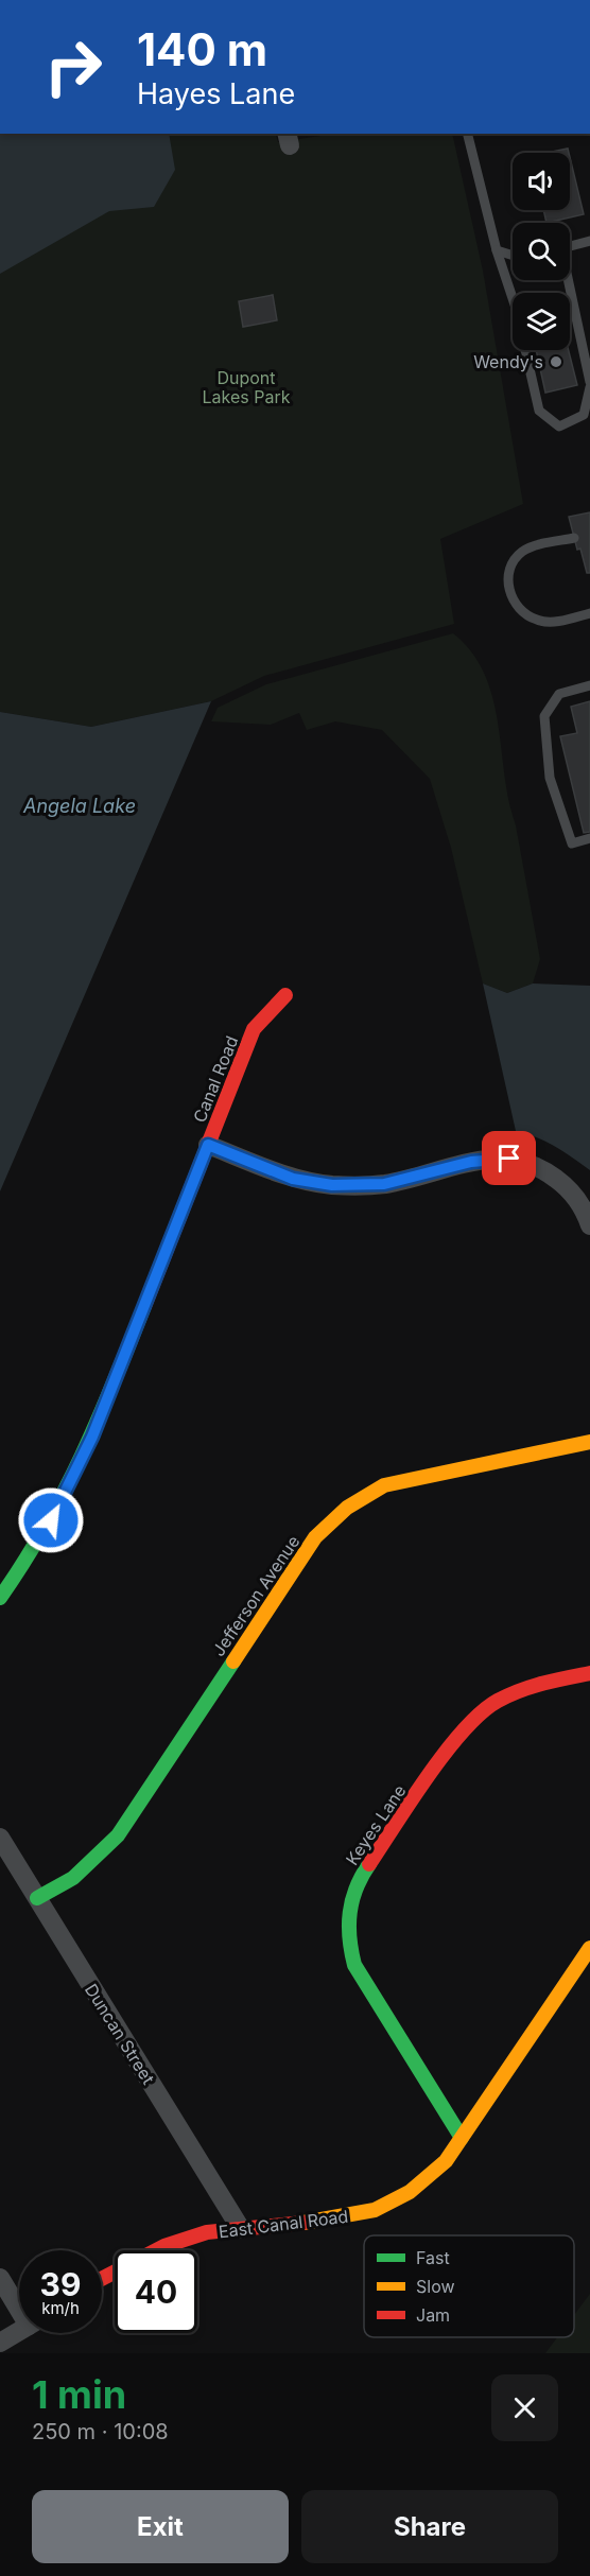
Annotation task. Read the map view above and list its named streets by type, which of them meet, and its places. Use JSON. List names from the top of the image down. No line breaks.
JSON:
{"streets":{"street":["Canal Road","Jefferson Avenue","Keyes Lane","Duncan Street","East Canal Road"]},"crossings":[["Jefferson Avenue","Duncan Street"],["Keyes Lane","East Canal Road"],["Duncan Street","East Canal Road"]],"water":["Angela Lake"],"parks":["Dupont Lakes Park"],"places":["Wendy's"],"legend":["Fast","Slow","Jam"],"page":{"turn":["140 m","Hayes Lane"],"speed":"39 km/h","limit":"40","heading":["1 min","250 m · 10:08"],"buttons":["Exit","Share"]}}
